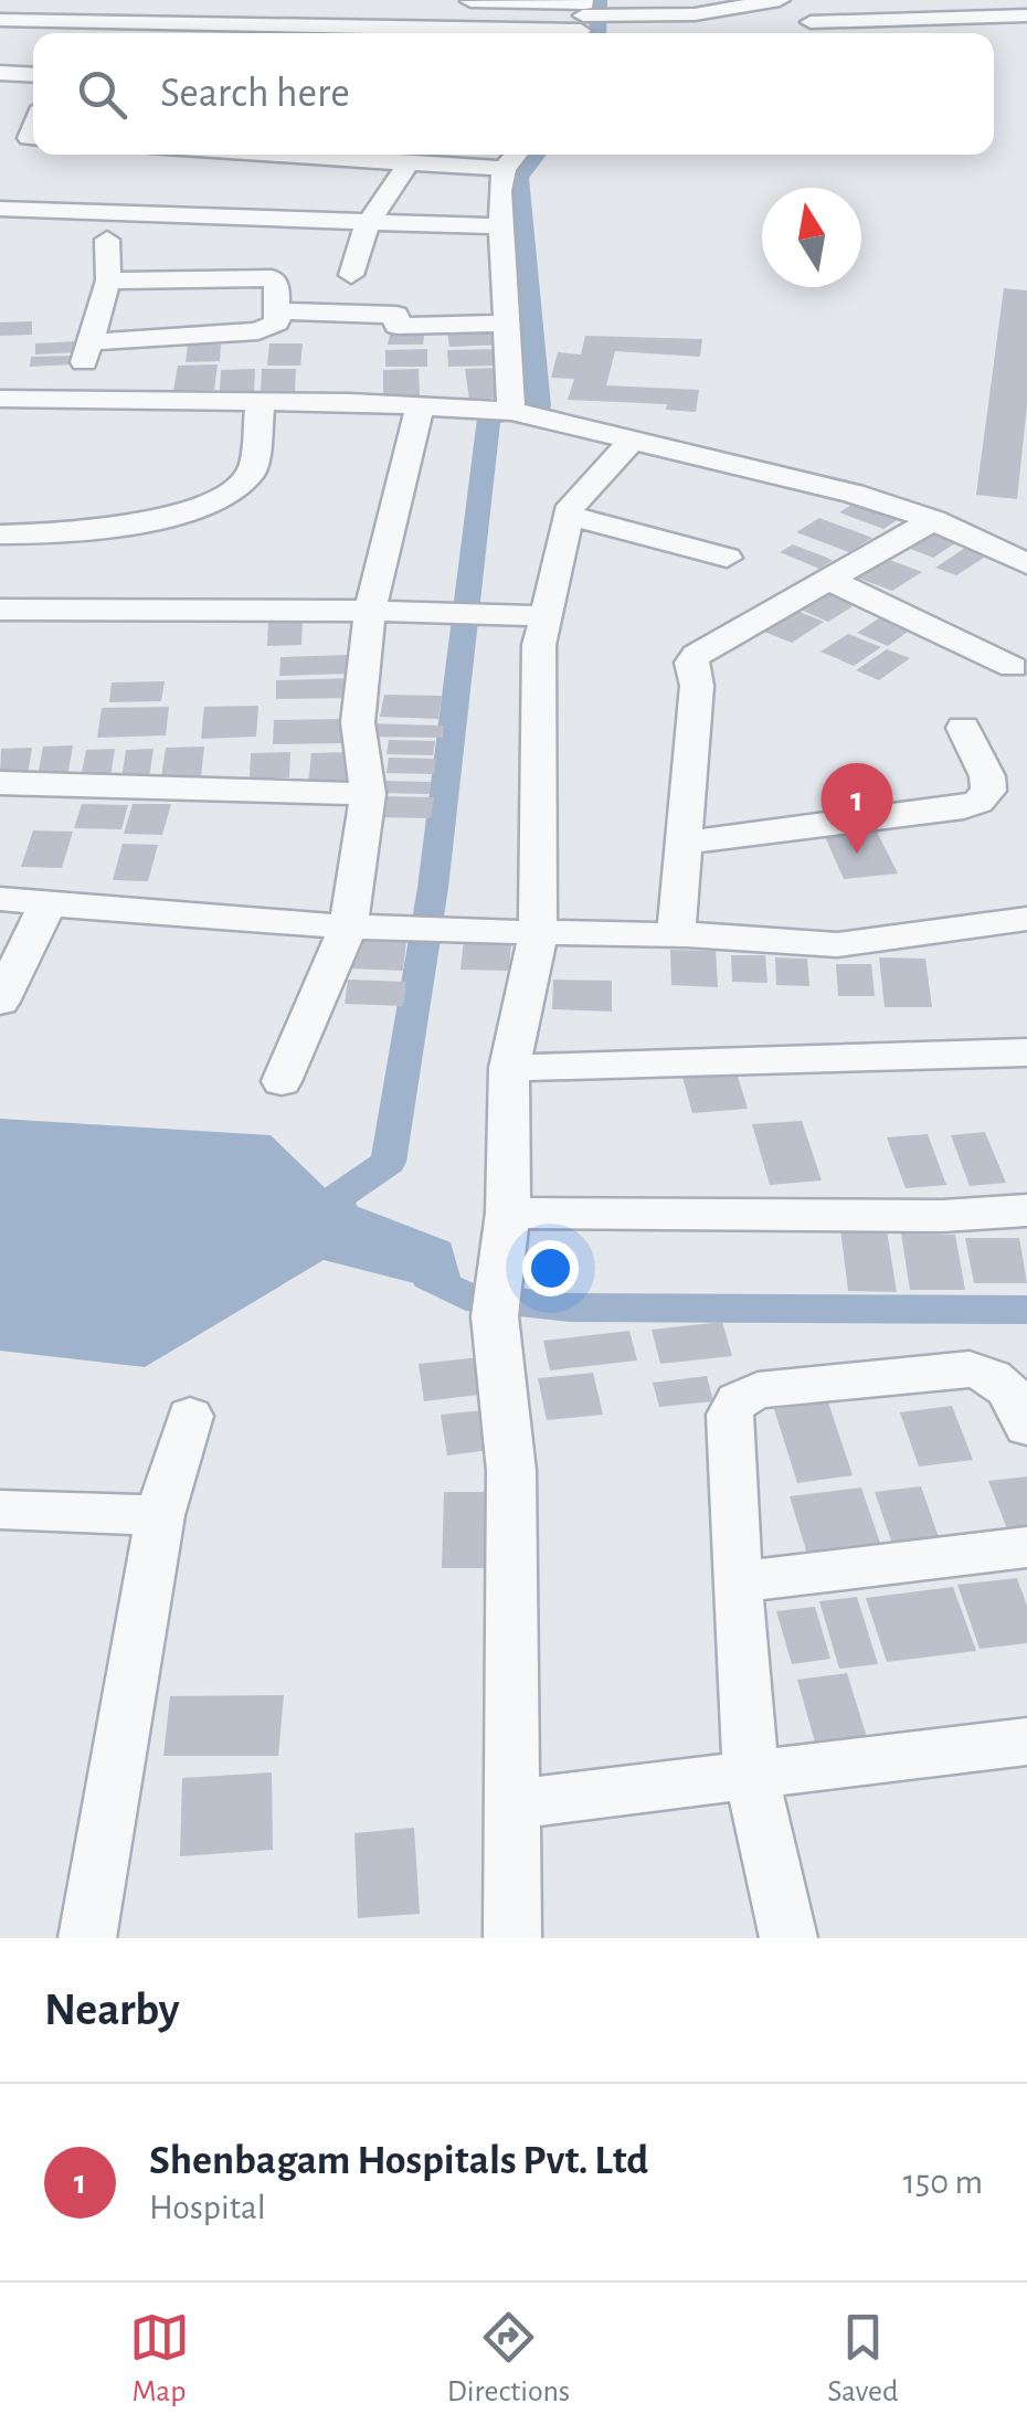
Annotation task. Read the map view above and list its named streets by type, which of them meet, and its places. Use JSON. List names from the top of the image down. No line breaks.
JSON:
{"north":"top","page":{"search":"Search here","pins":"1","heading":"Nearby","list":[{"mark":"1","name":"Shenbagam Hospitals Pvt. Ltd","note":"Hospital","value":"150 m"}],"nav":["Map","Directions","Saved"]}}
